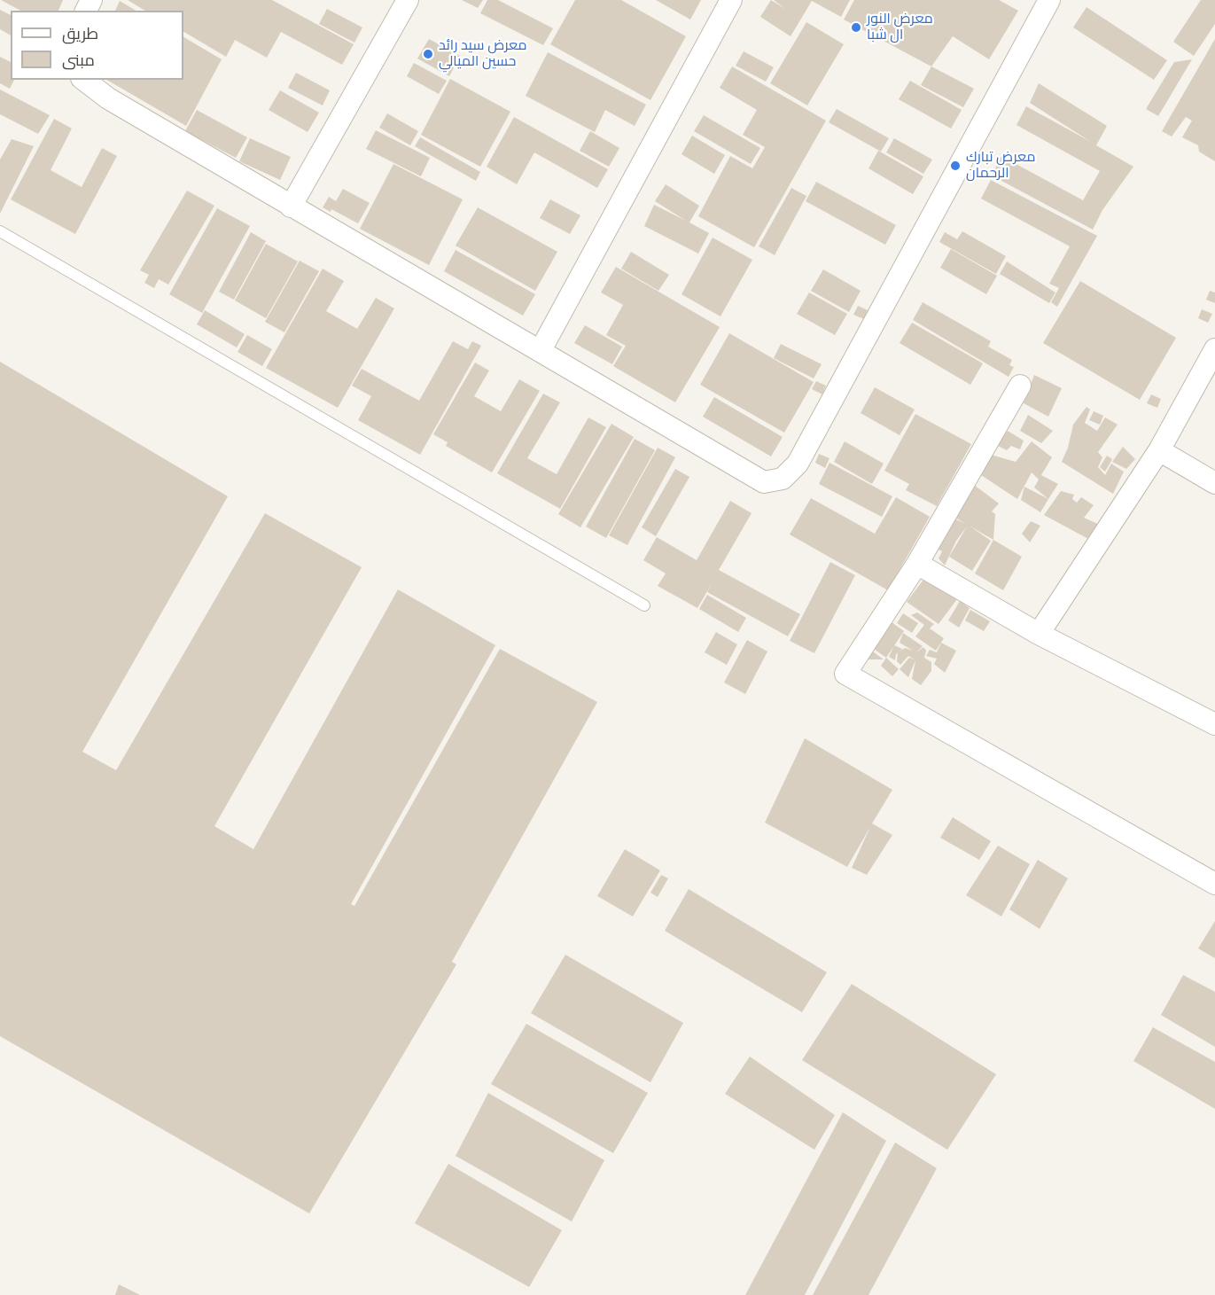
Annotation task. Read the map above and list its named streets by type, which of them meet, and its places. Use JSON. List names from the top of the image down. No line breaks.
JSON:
{"places":["معرض النور ال شبا","معرض سيد رائد حسين الميالي","معرض تبارك الرحمان"],"legend":["طريق","مبنى"]}
